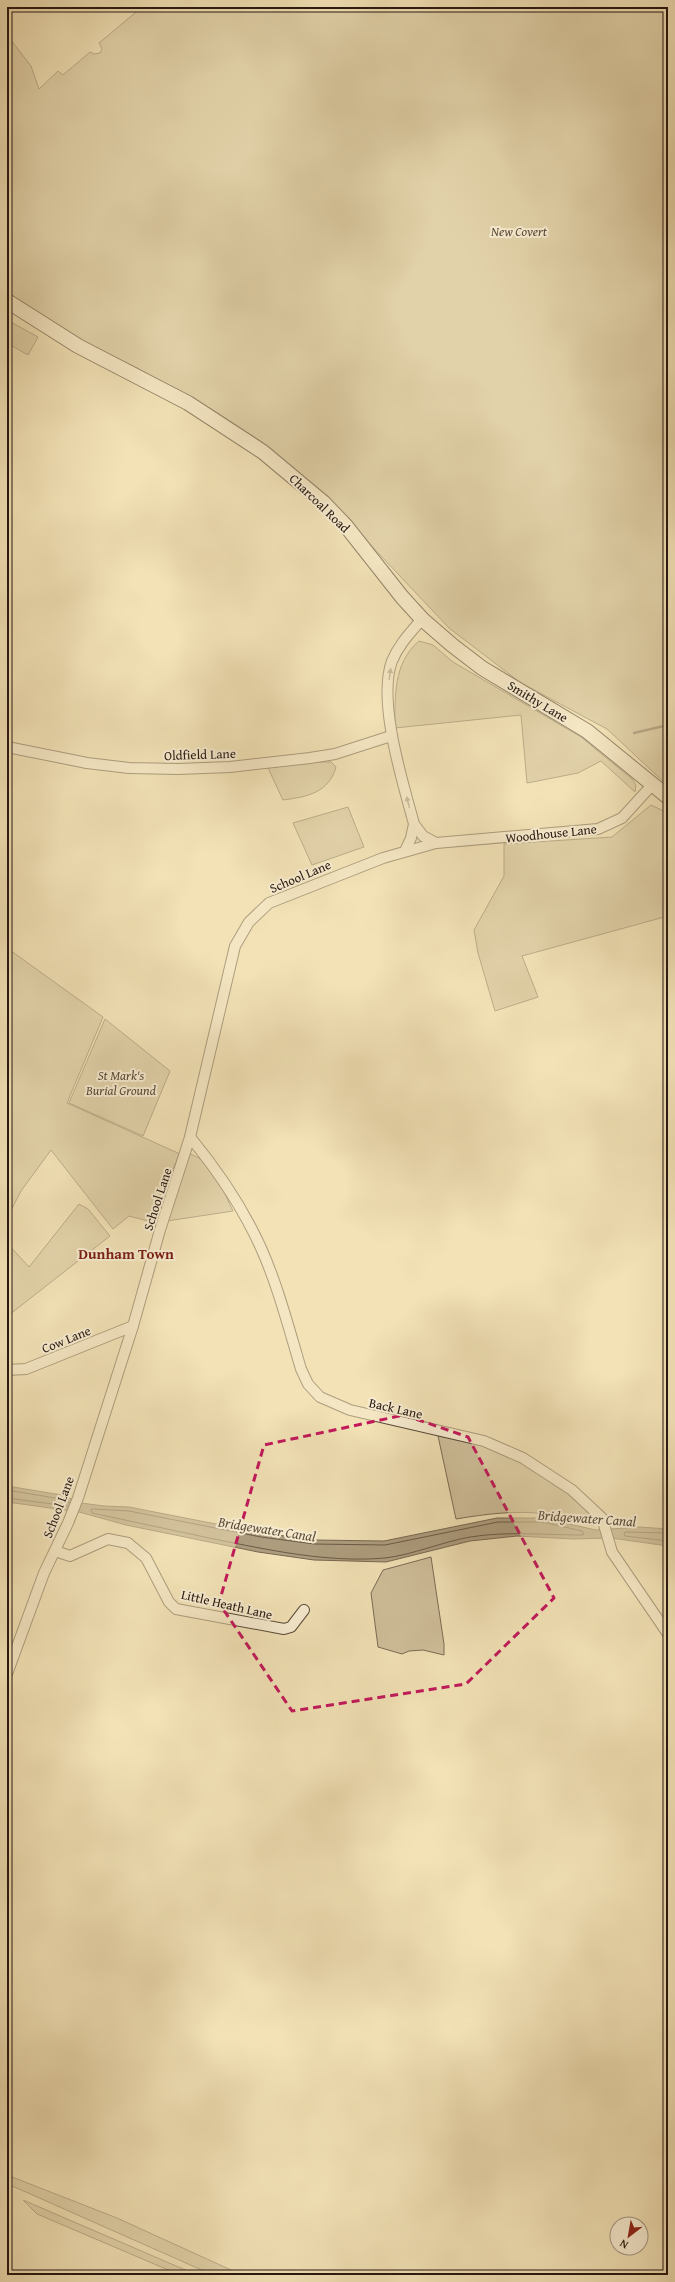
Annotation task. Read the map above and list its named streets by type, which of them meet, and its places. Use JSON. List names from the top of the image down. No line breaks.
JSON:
{"streets":{"main road":["Charcoal Road","Smithy Lane"],"street":["Oldfield Lane","Woodhouse Lane","School Lane","Cow Lane","Back Lane","Little Heath Lane"]},"crossings":[["Charcoal Road","Smithy Lane"],["Smithy Lane","Woodhouse Lane"],["Woodhouse Lane","School Lane"],["School Lane","Cow Lane"],["School Lane","Back Lane"],["School Lane","Little Heath Lane"]],"districts":["Dunham Town"],"water":["Bridgewater Canal"],"parks":["New Covert","St Mark's Burial Ground"],"north":"bottom left"}
